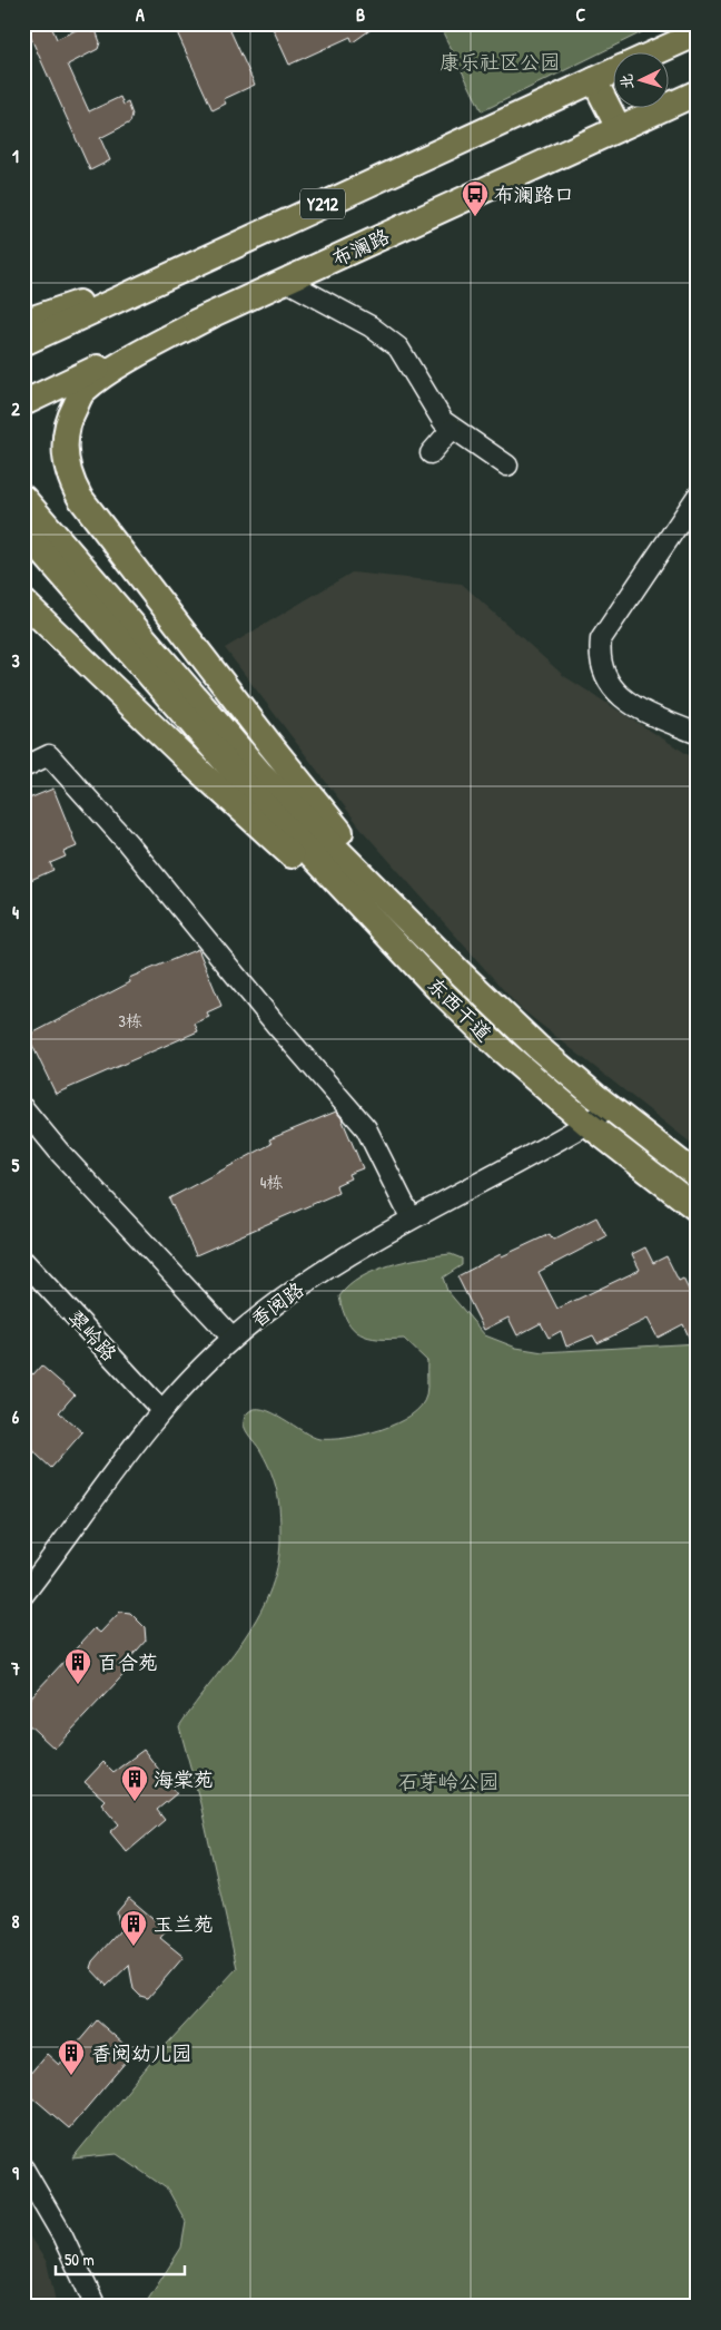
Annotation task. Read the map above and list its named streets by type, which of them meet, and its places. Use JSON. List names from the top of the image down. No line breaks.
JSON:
{"streets":{"main road":["Y212","布澜路","东西干道"],"street":["香阅路","翠岭路"]},"crossings":[["东西干道","香阅路"],["香阅路","翠岭路"]],"parks":["康乐社区公园","石芽岭公园"],"places":{"bus stop":["布澜路口"],"building":["百合苑","海棠苑","玉兰苑","香阅幼儿园"]},"house_numbers":["3栋","4栋"],"scale_bar":"50 m","north":"left","grid":{"columns":["A","B","C"],"rows":["1","2","3","4","5","6","7","8","9"]}}
